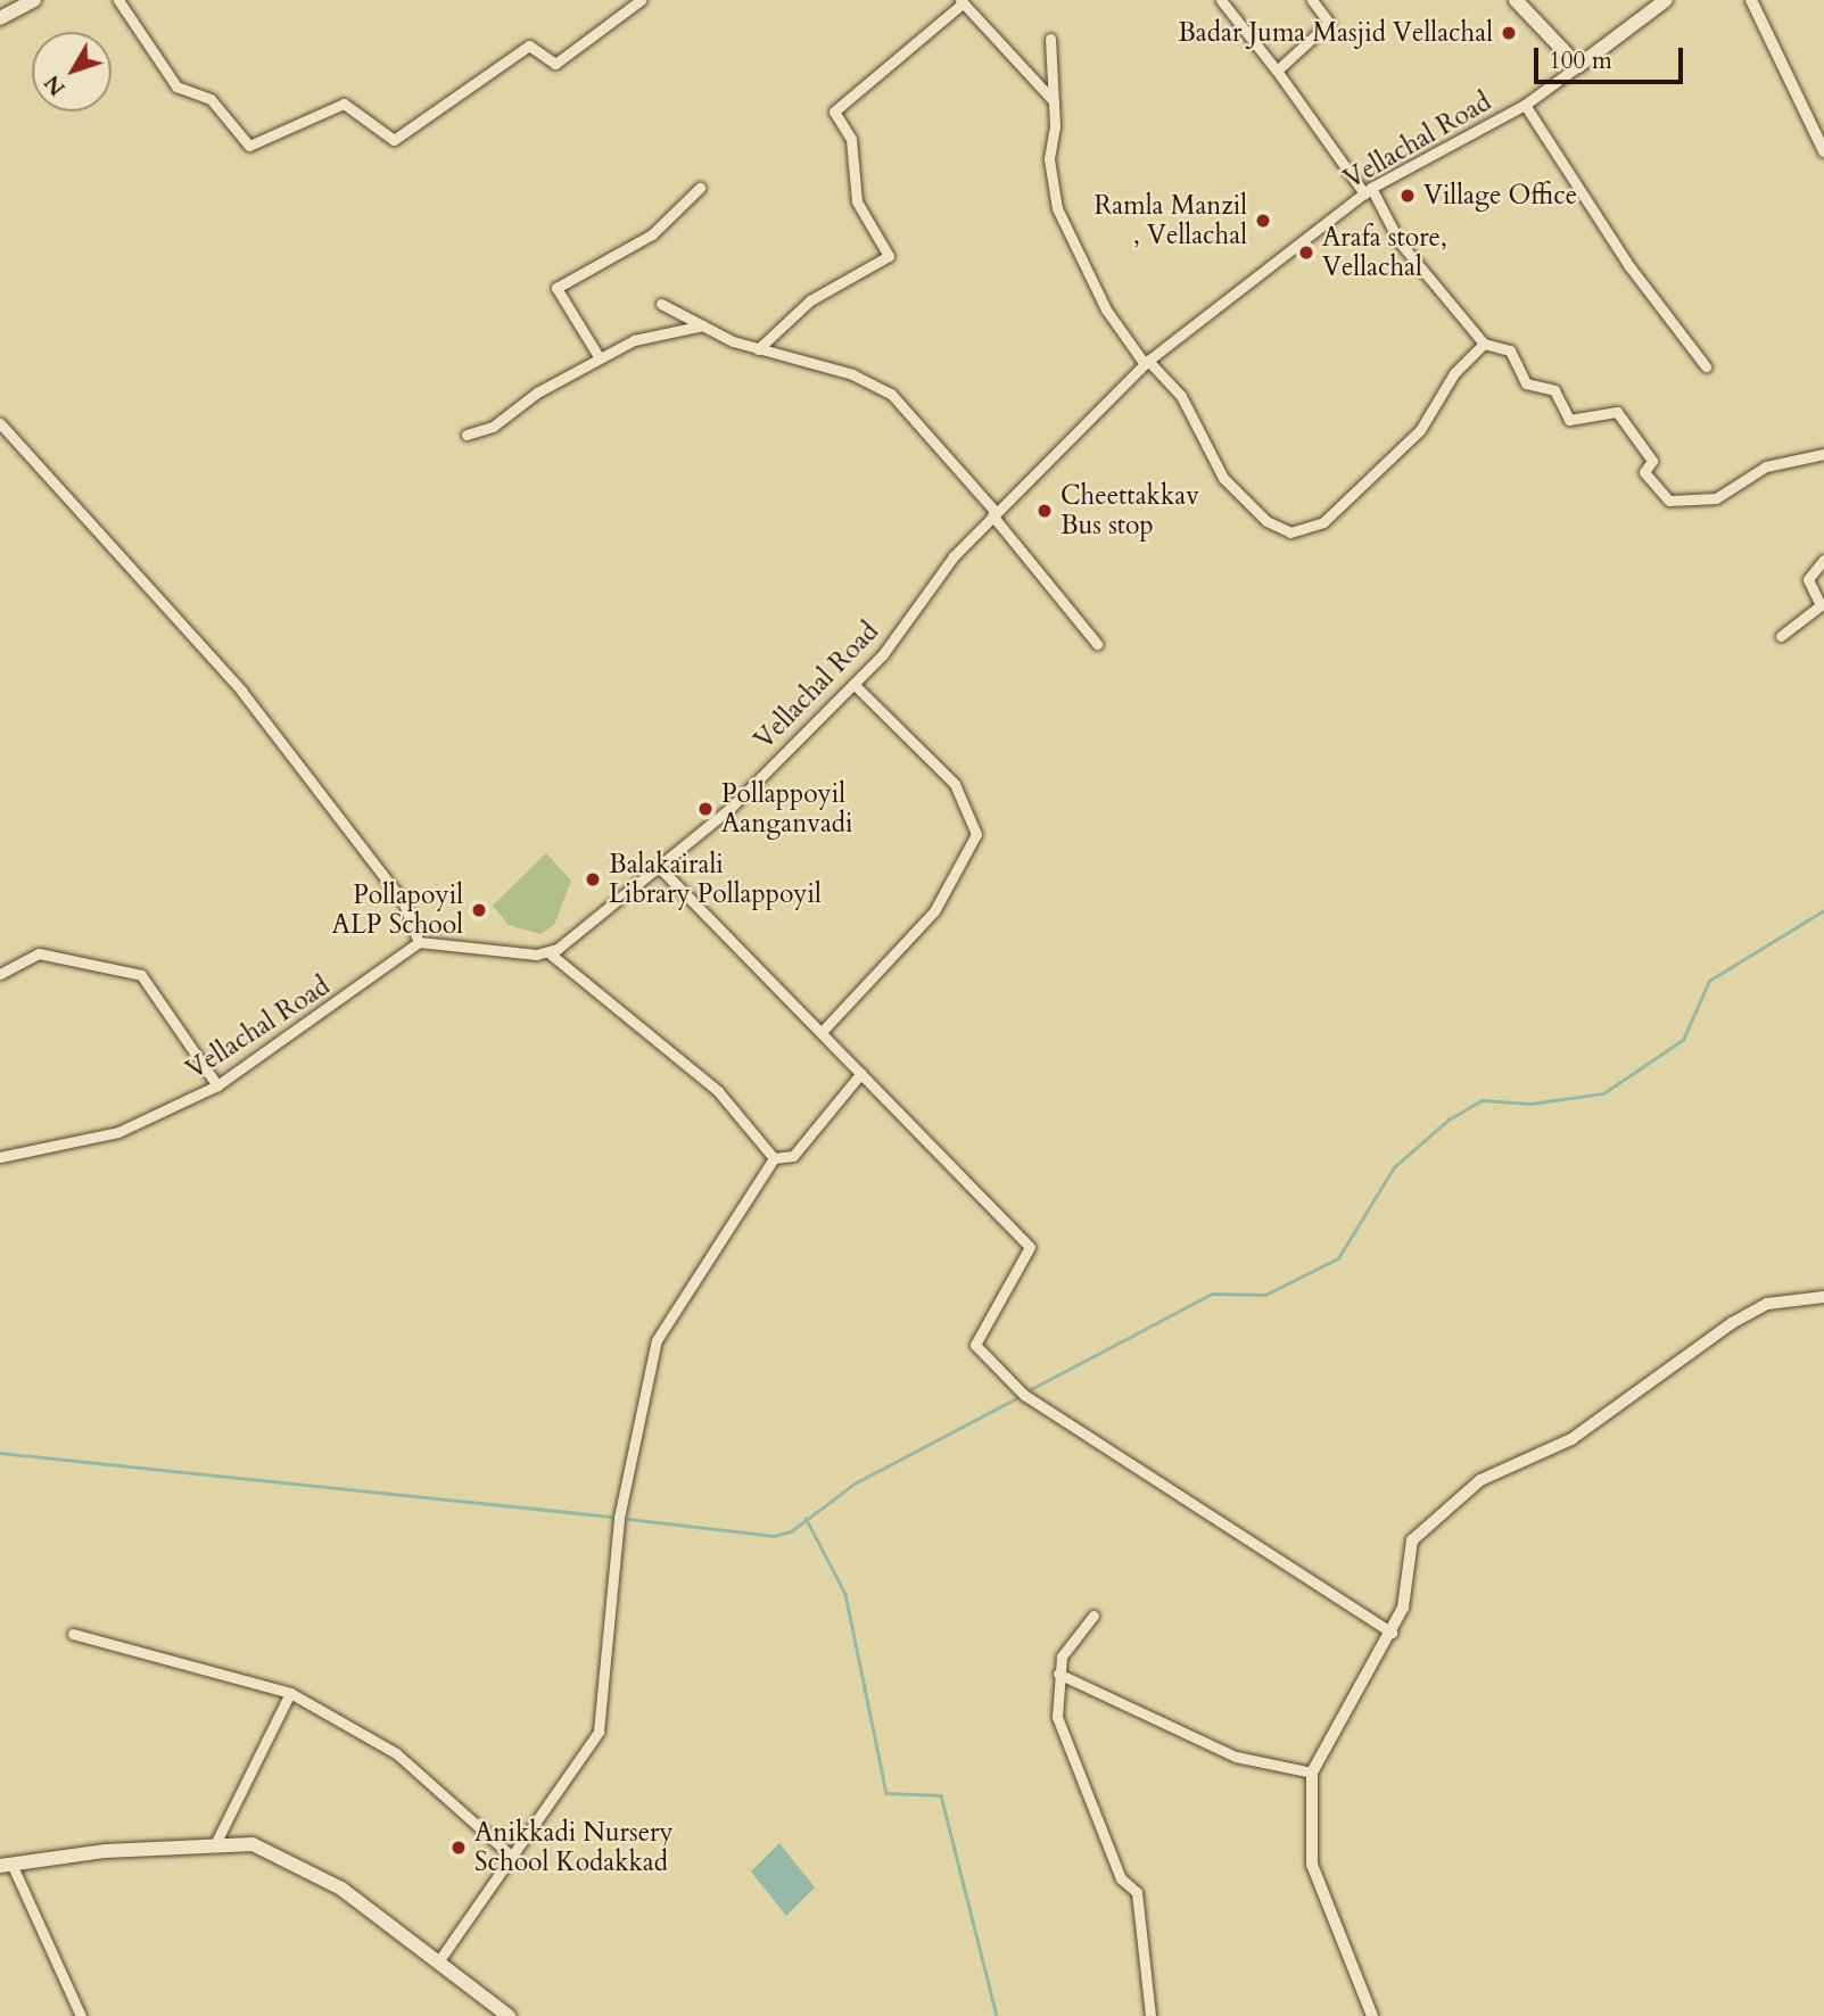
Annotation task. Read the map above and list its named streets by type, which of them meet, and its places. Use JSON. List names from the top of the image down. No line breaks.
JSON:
{"streets":{"street":["Vellachal Road"]},"places":["Badar Juma Masjid Vellachal","Village Office","Ramla Manzil , Vellachal","Arafa store, Vellachal","Cheettakkav Bus stop","Pollappoyil Aanganvadi","Balakairali Library Pollappoyil","Pollapoyil ALP School","Anikkadi Nursery School Kodakkad"],"scale_bar":"100 m","north":"bottom left"}
